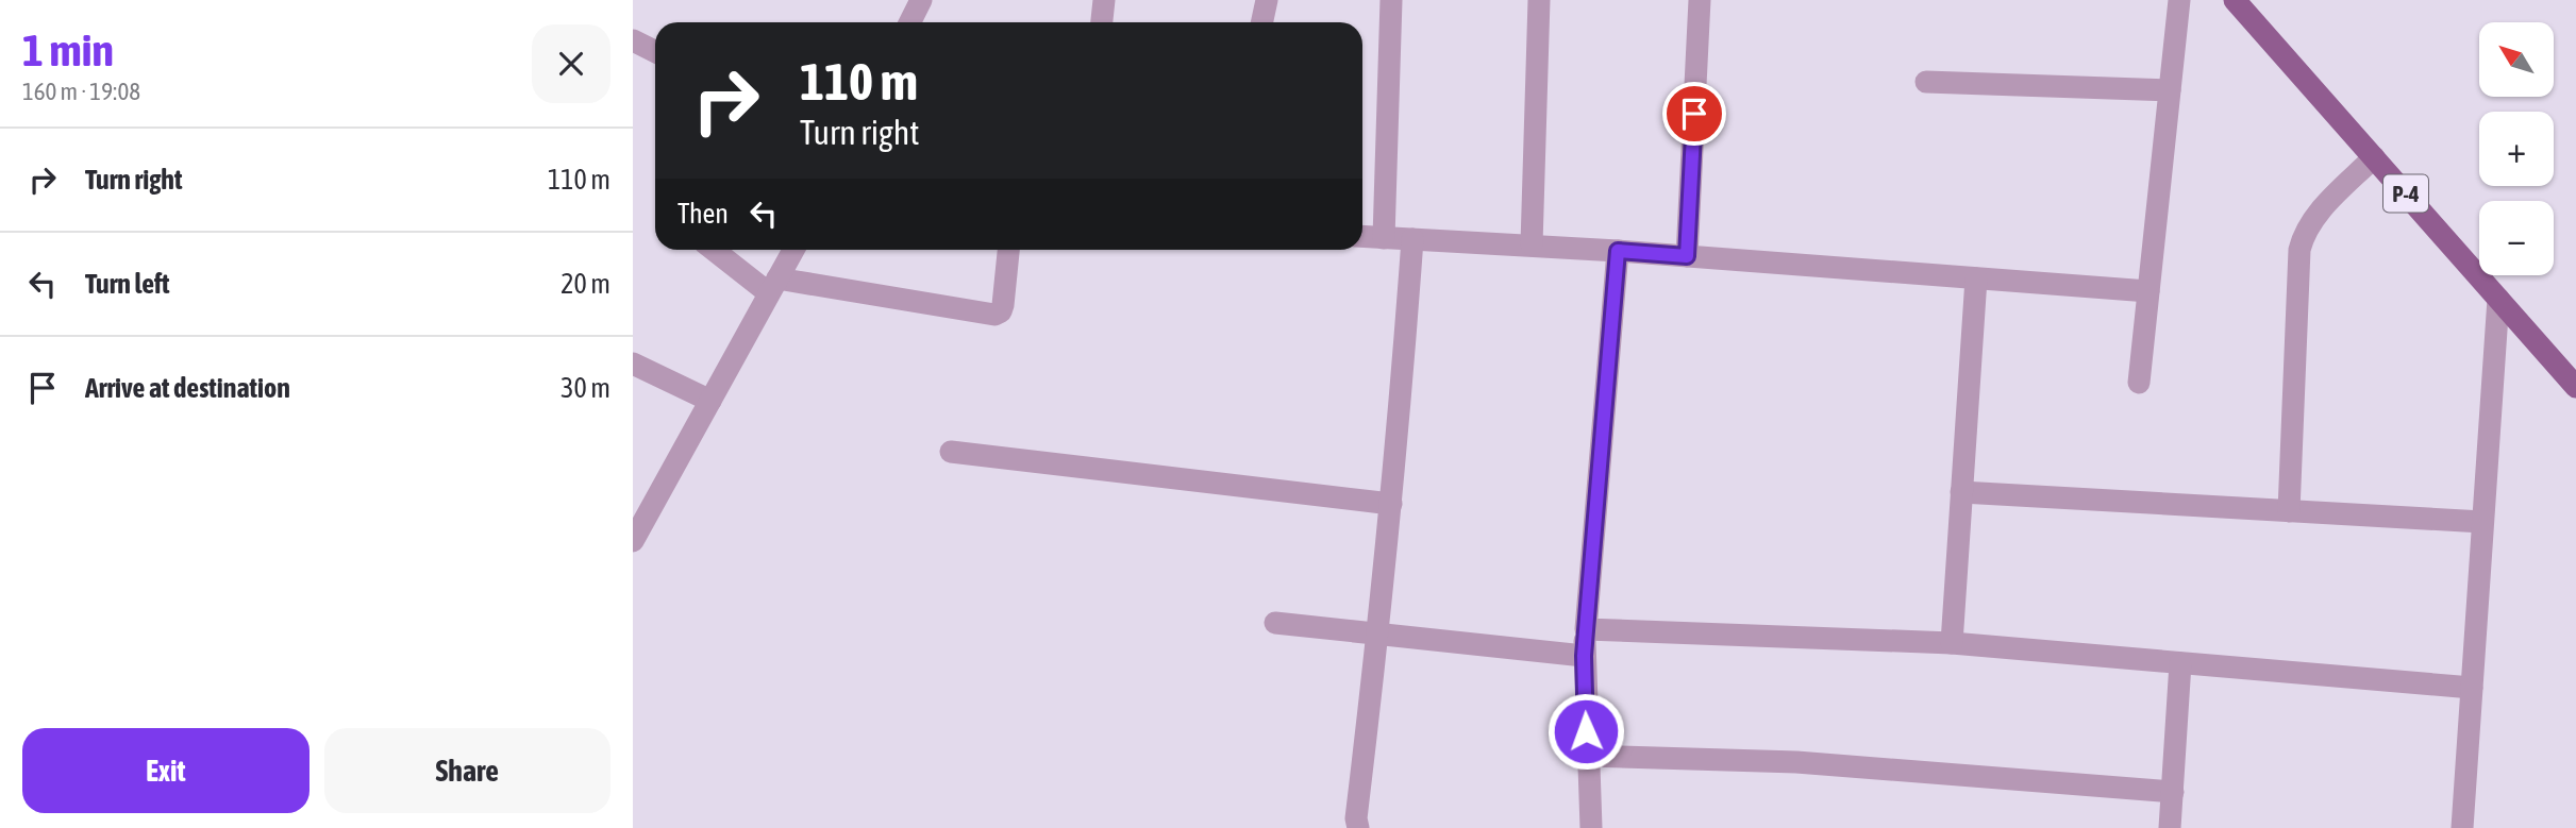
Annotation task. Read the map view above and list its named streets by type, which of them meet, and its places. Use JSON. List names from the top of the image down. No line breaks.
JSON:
{"streets":{"main road":["P-4"]},"north":"top left","page":{"heading":["1 min","160 m · 19:08"],"map_buttons":["+","−"],"turn":["110 m","Turn right"],"list":[{"name":"Turn right","value":"110 m"},{"name":"Turn left","value":"20 m"},{"name":"Arrive at destination","value":"30 m"}],"then":"Then","buttons":["Exit","Share"]}}
